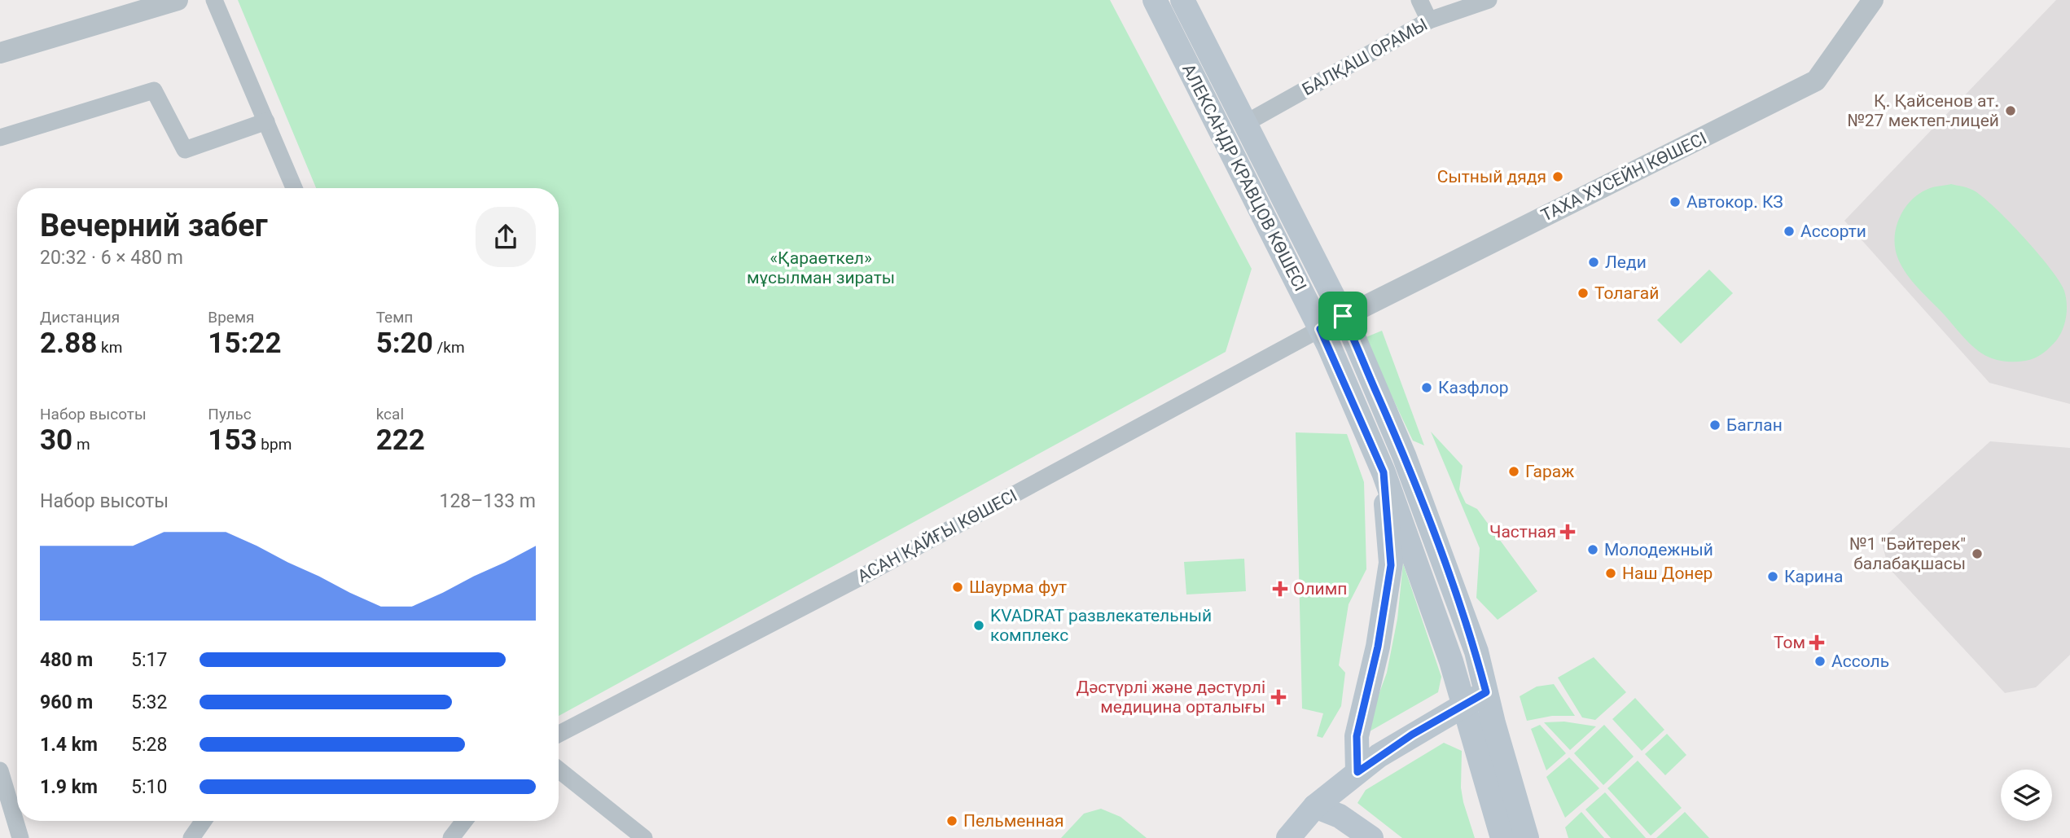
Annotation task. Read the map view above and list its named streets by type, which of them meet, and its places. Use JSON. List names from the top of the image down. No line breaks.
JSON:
{"streets":{"main road":["АЛЕКСАНДР КРАВЦОВ КӨШЕСІ"],"street":["БАЛҚАШ ОРАМЫ","ТАХА ХУСЕЙН КӨШЕСІ","АСАН ҚАЙҒЫ КӨШЕСІ"]},"crossings":[["БАЛҚАШ ОРАМЫ","АЛЕКСАНДР КРАВЦОВ КӨШЕСІ"],["ТАХА ХУСЕЙН КӨШЕСІ","АЛЕКСАНДР КРАВЦОВ КӨШЕСІ"],["ТАХА ХУСЕЙН КӨШЕСІ","АСАН ҚАЙҒЫ КӨШЕСІ"],["АЛЕКСАНДР КРАВЦОВ КӨШЕСІ","АСАН ҚАЙҒЫ КӨШЕСІ"]],"parks":["«Қараөткел» мұсылман зираты"],"places":{"other":["Қ. Қайсенов ат. №27 мектеп-лицей","Сытный дядя","Автокор. КЗ","Ассорти","Леди","Толагай","Казфлор","Баглан","Гараж","Молодежный","№1 \"Бәйтерек\" балабақшасы","Наш Донер","Карина","Шаурма фут","KVADRAT развлекательный комплекс","Ассоль","Пельменная"],"health":["Частная","Олимп","Том","Дәстүрлі және дәстүрлі медицина орталығы"]},"page":{"heading":["Вечерний забег","20:32 · 6 × 480 m"],"stats":[["Дистанция","2.88 km"],["Время","15:22"],["Темп","5:20 /km"],["Набор высоты","30 m"],["Пульс","153 bpm"],["kcal","222"]],"chart":["Набор высоты","128–133 m"],"list":[{"name":"480 m","note":"5:17"},{"name":"960 m","note":"5:32"},{"name":"1.4 km","note":"5:28"},{"name":"1.9 km","note":"5:10"}]}}
